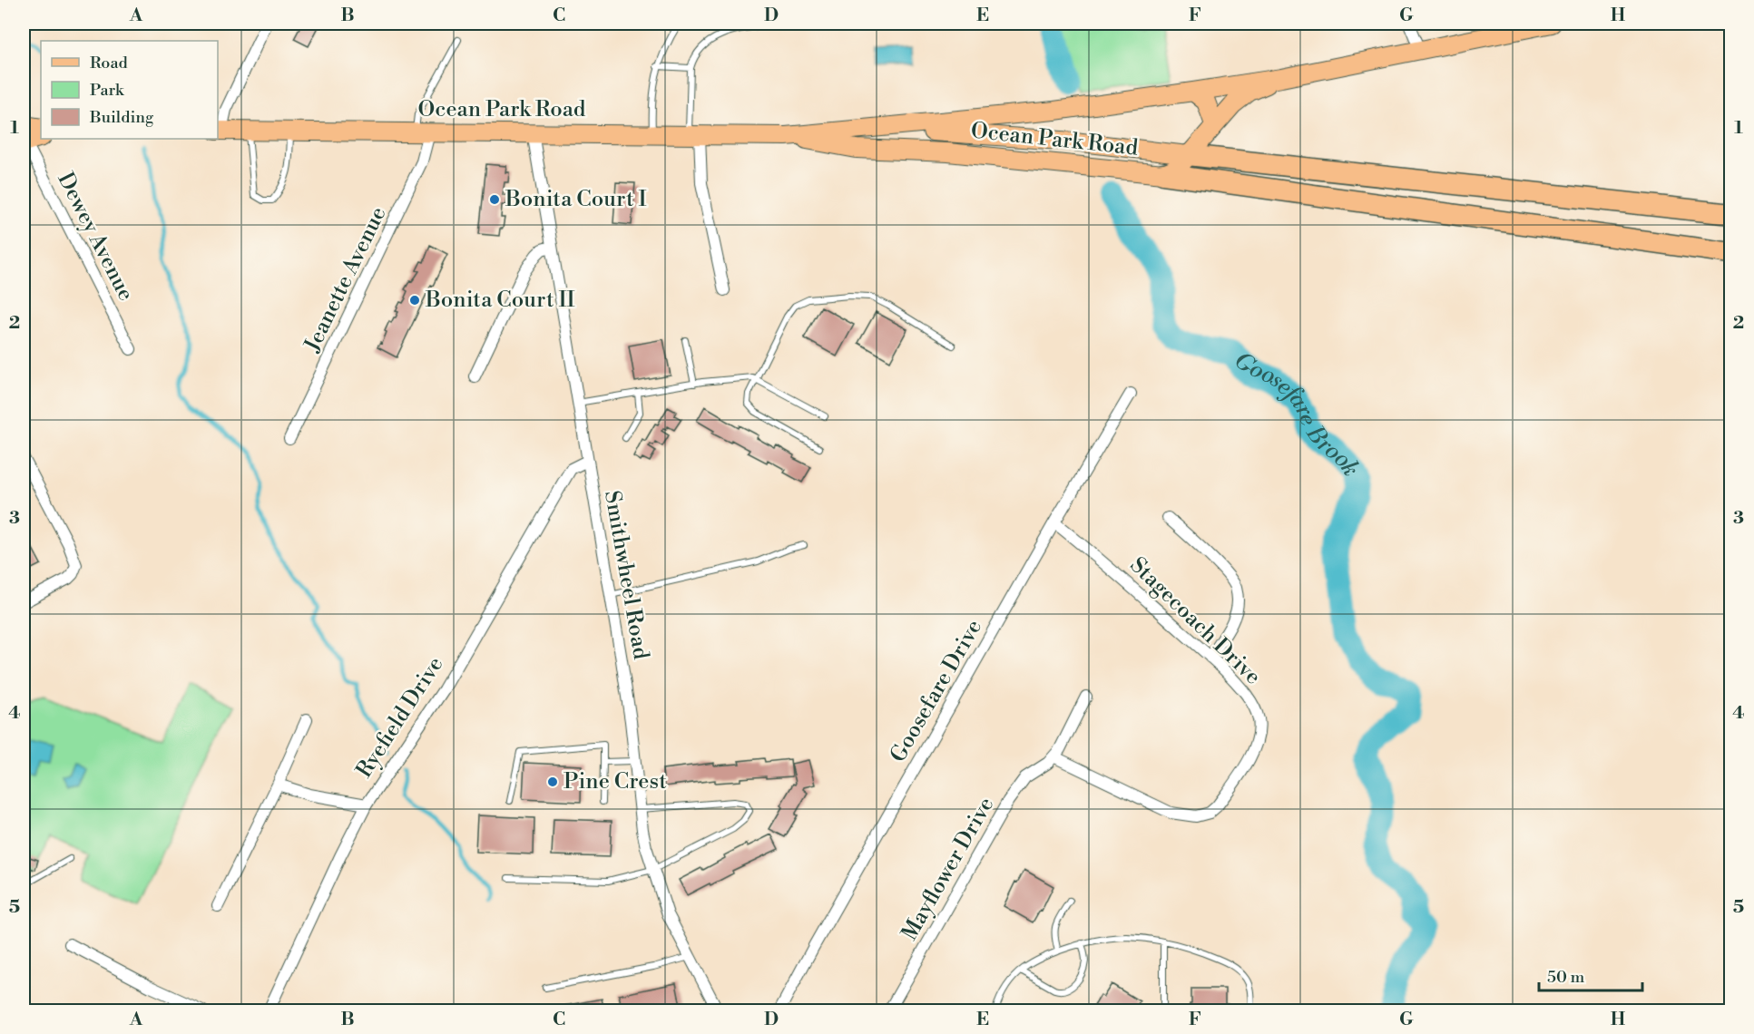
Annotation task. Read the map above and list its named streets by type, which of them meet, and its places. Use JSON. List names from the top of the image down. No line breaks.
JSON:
{"streets":{"main road":["Ocean Park Road"],"street":["Dewey Avenue","Jeanette Avenue","Smithwheel Road","Stagecoach Drive","Goosefare Drive","Ryefield Drive","Mayflower Drive"]},"crossings":[["Ocean Park Road","Jeanette Avenue"],["Ocean Park Road","Smithwheel Road"],["Smithwheel Road","Ryefield Drive"],["Stagecoach Drive","Goosefare Drive"],["Stagecoach Drive","Mayflower Drive"]],"water":["Goosefare Brook"],"places":["Bonita Court I","Bonita Court II","Pine Crest"],"legend":["Road","Park","Building"],"scale_bar":"50 m","grid":{"columns":["A","B","C","D","E","F","G","H"],"rows":["1","2","3","4","5"]}}
